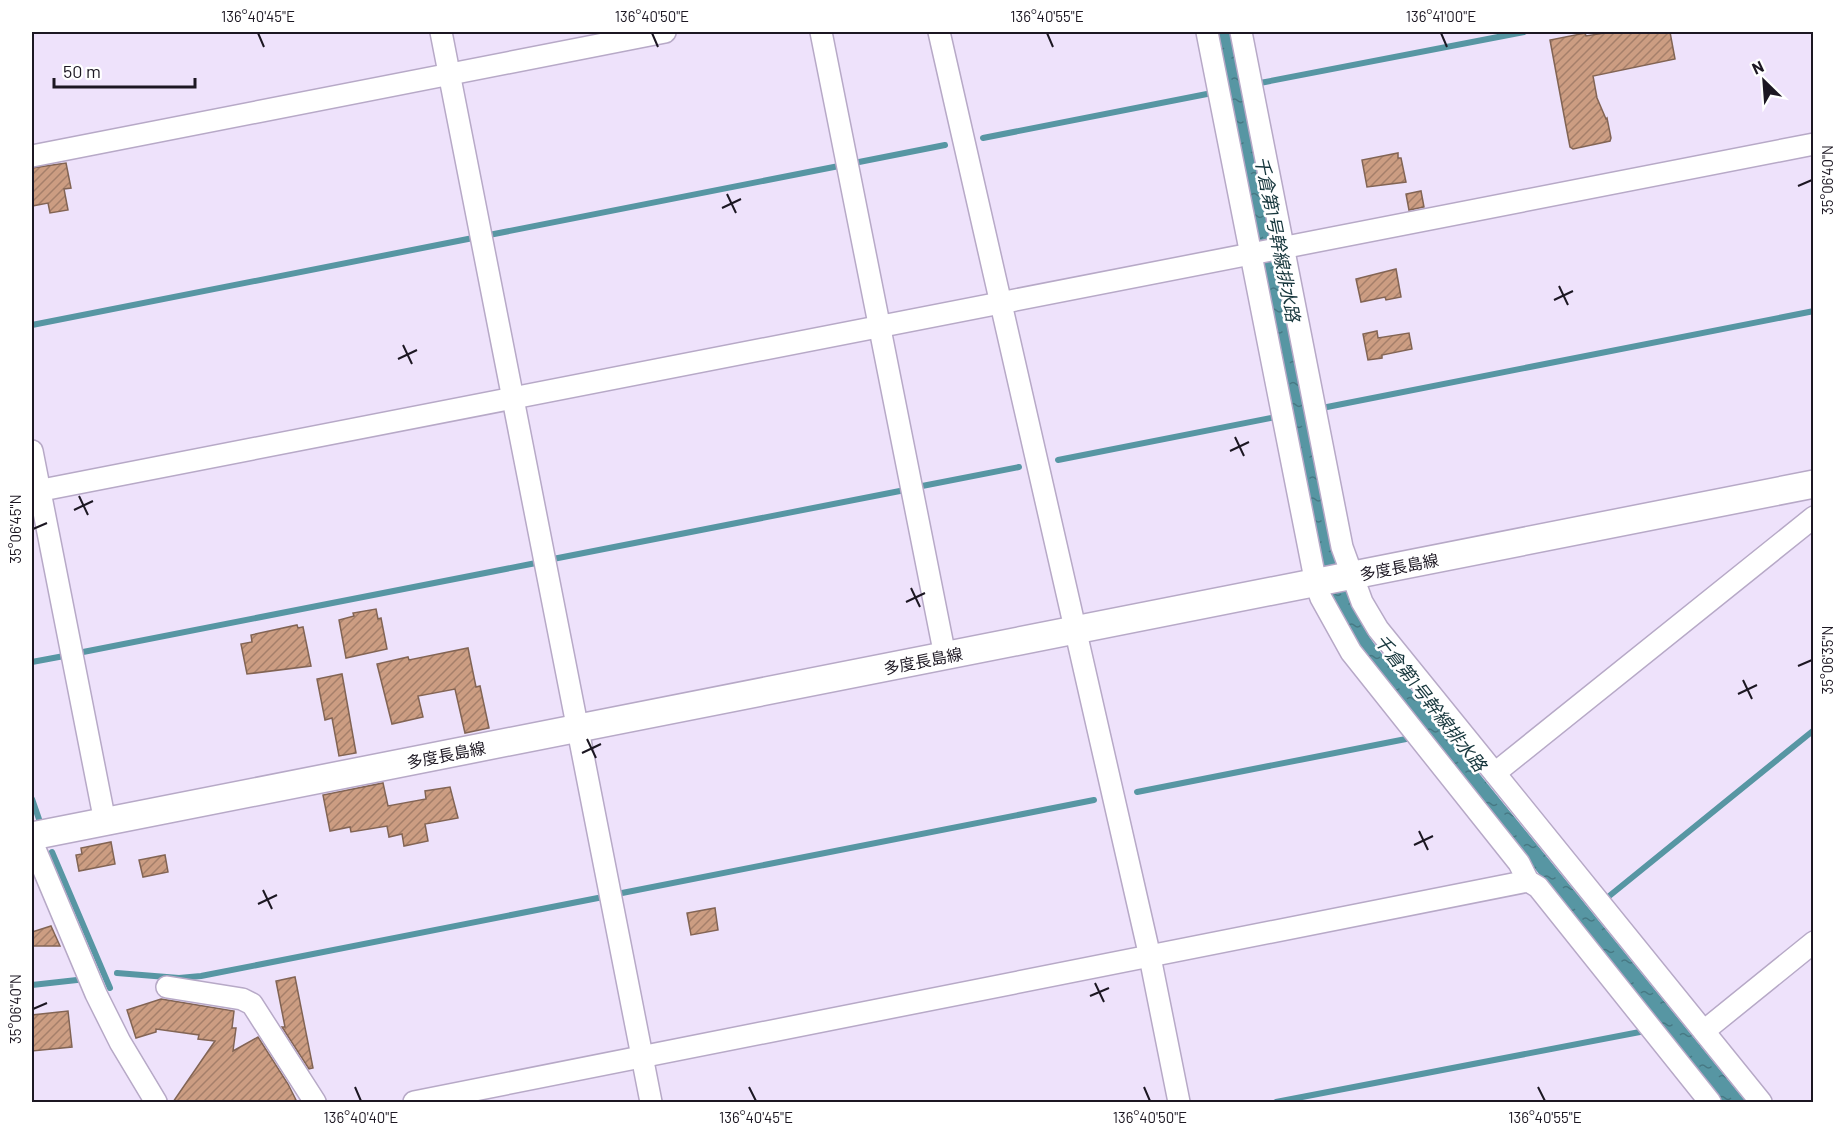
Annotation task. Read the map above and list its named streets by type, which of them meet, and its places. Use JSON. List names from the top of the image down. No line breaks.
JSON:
{"streets":{"main road":["多度長島線"]},"water":["千倉第1号幹線排水路"],"scale_bar":"50 m","north":"top left","coordinates":["136°40'45\"E","136°40'50\"E","136°40'55\"E","136°41'00\"E","35°06'40\"N","35°06'45\"N","35°06'35\"N","136°40'40\"E"]}
